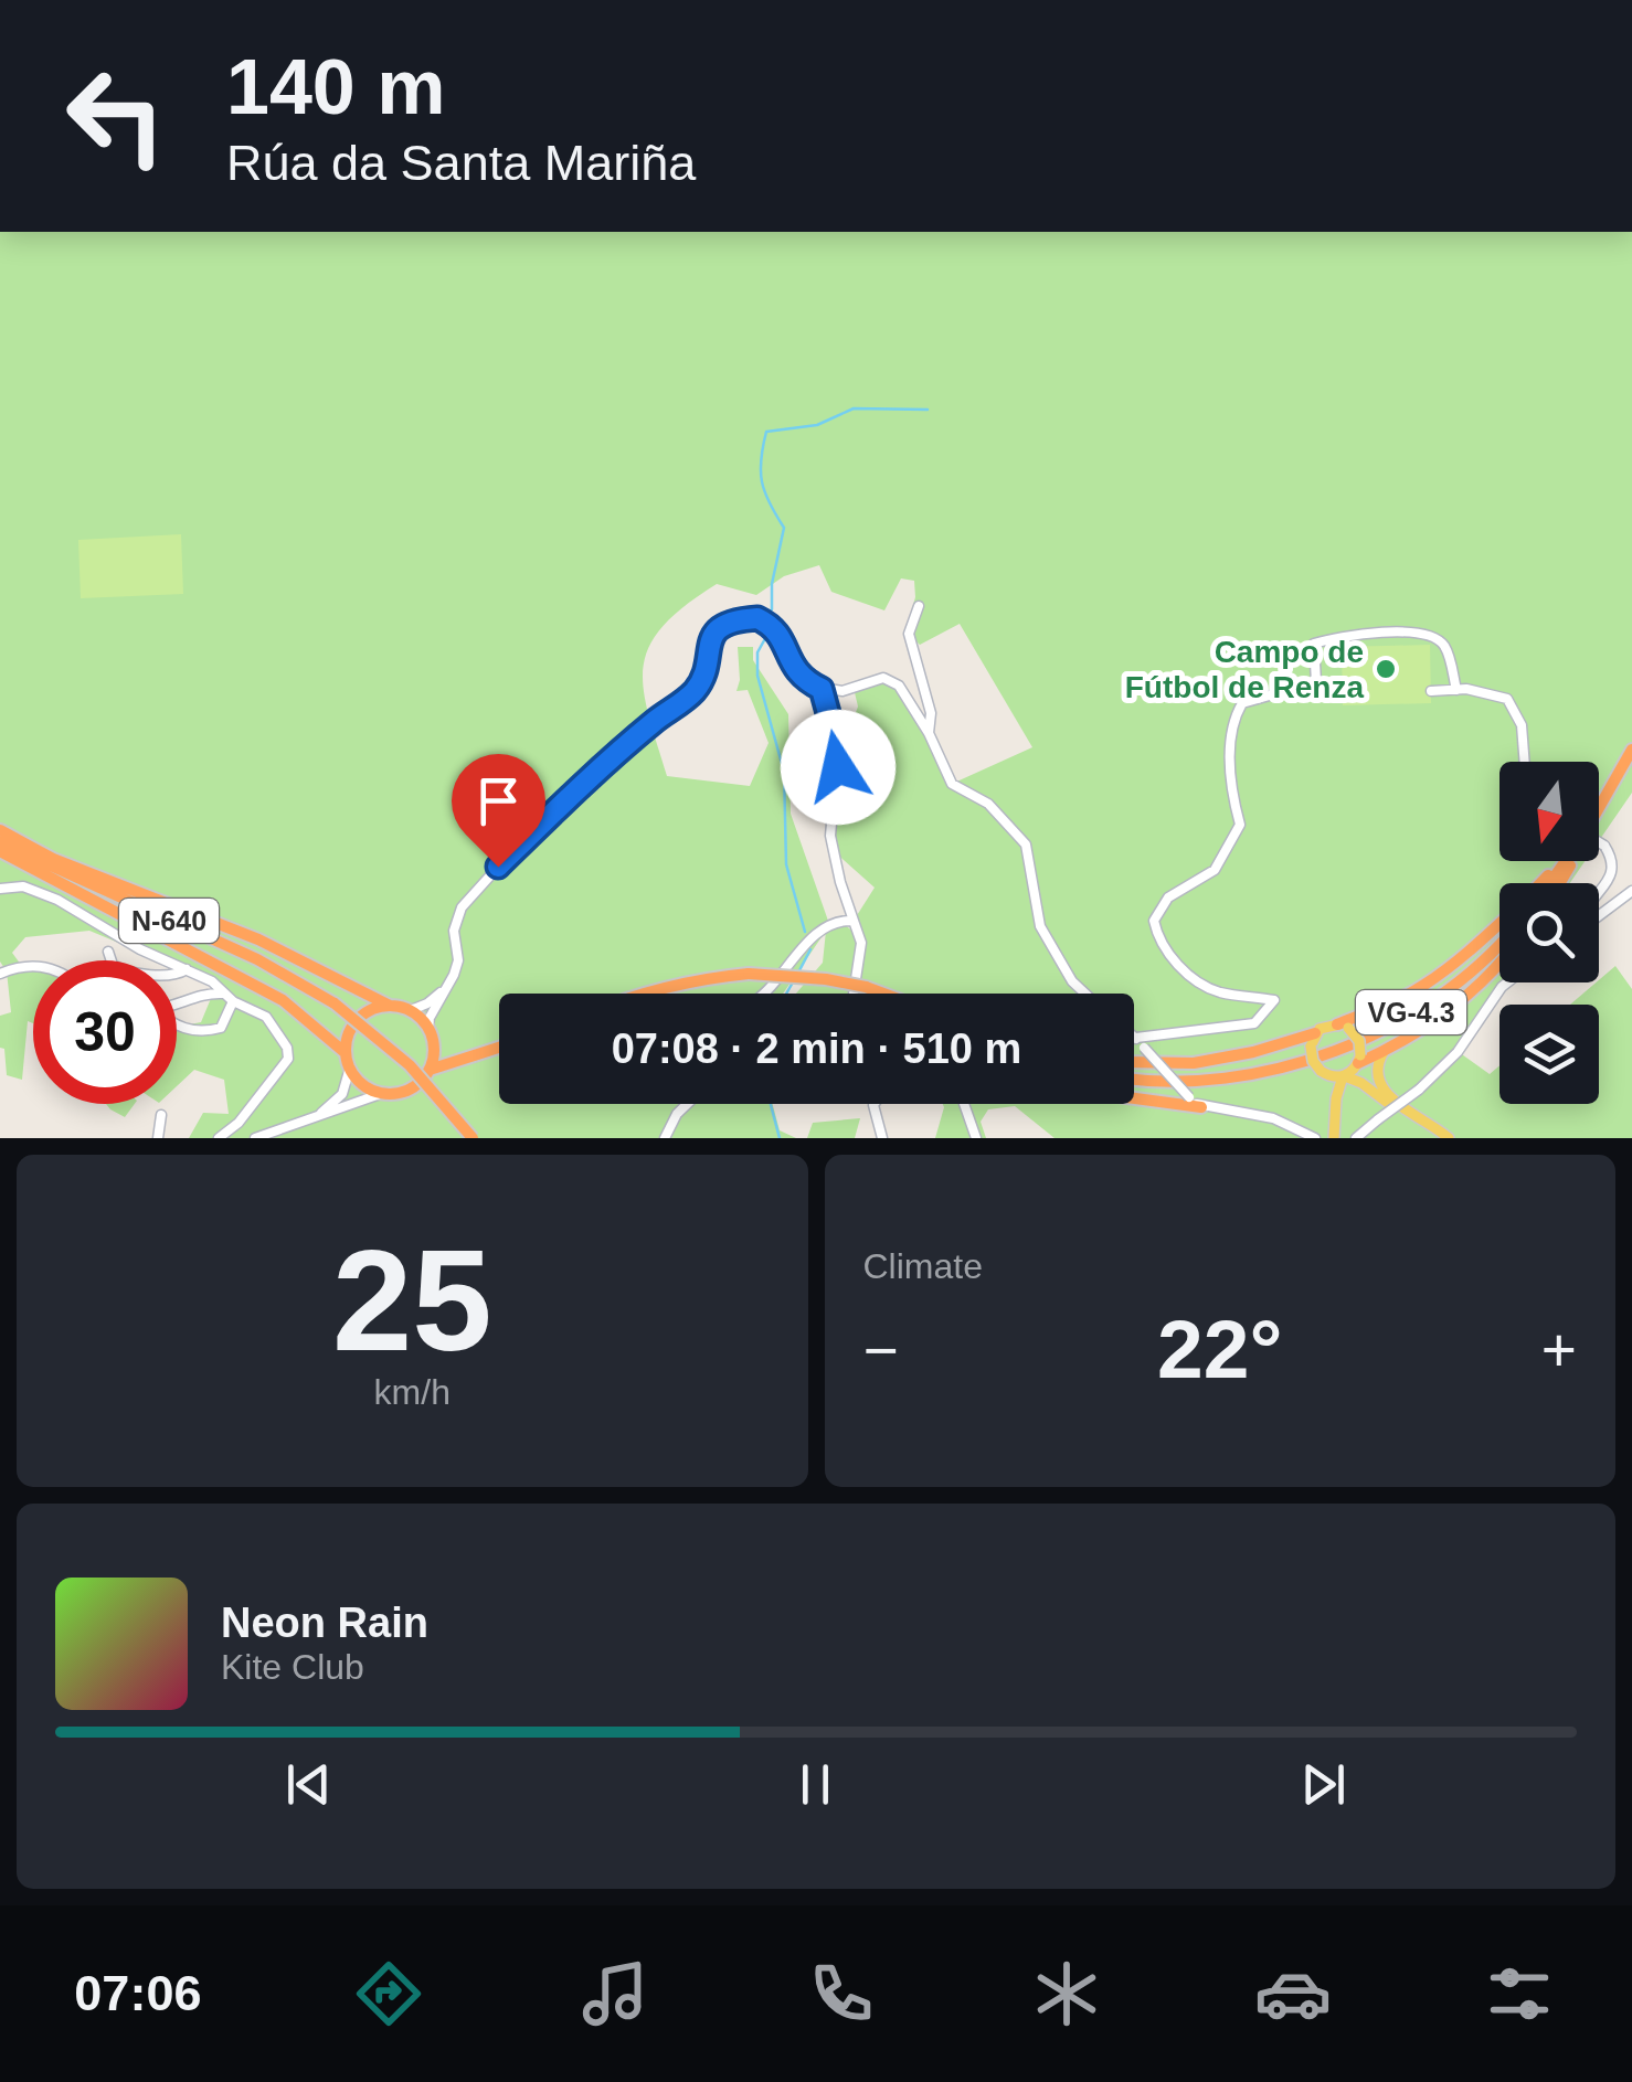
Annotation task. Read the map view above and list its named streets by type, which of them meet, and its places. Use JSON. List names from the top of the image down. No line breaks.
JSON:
{"streets":{"highway":["N-640","VG-4.3"]},"places":["Campo de Fútbol de Renza"],"north":"bottom","page":{"turn":["140 m","Rúa da Santa Mariña"],"limit":"30","trip":"07:08 · 2 min · 510 m","tile":[["25","km/h"],"Climate"],"heat":["−","22°","+"],"song":["Neon Rain","Kite Club"],"tabs":"07:06"}}
